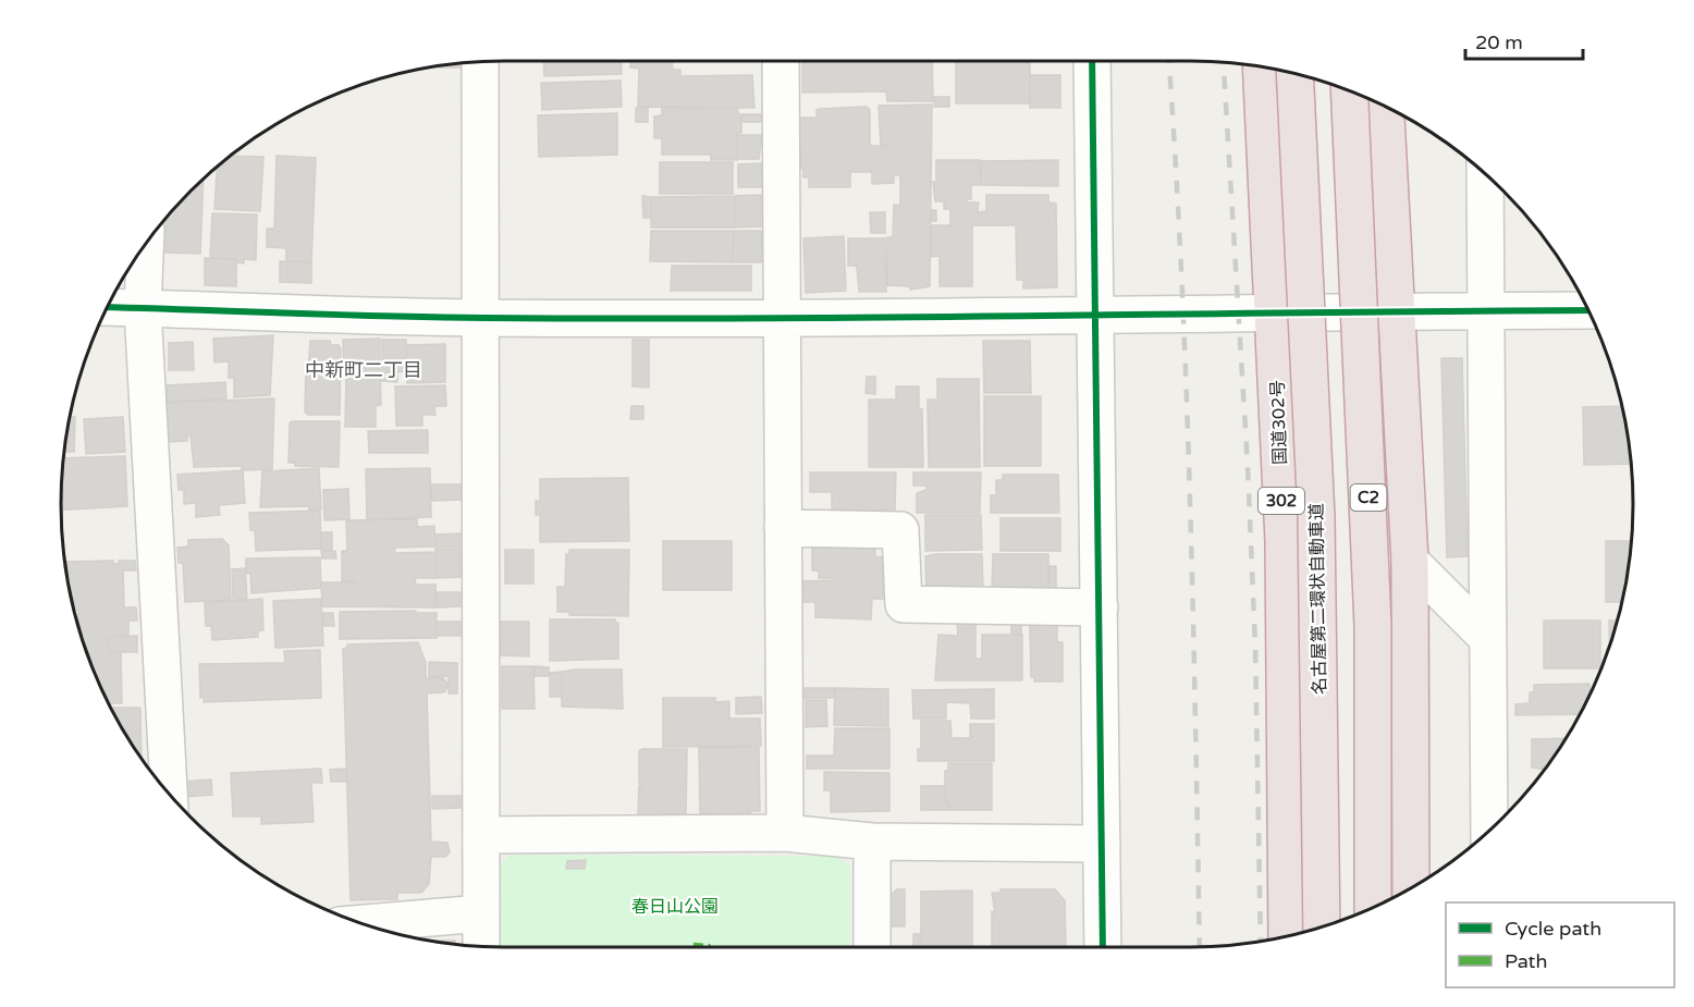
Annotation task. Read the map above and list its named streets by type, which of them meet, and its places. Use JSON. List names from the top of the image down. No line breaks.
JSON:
{"streets":{"highway":["国道302号","C2","302","名古屋第二環状自動車道"]},"districts":["中新町二丁目"],"parks":["春日山公園"],"legend":["Cycle path","Path"],"scale_bar":"20 m"}
